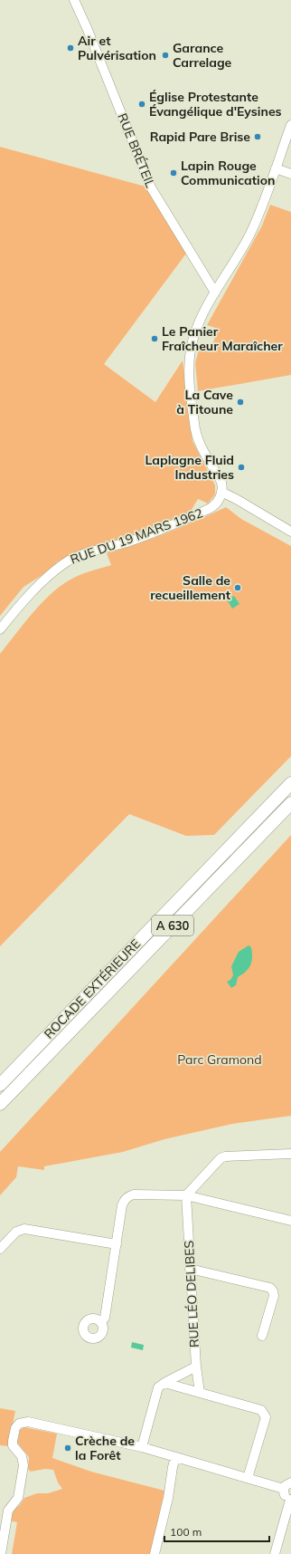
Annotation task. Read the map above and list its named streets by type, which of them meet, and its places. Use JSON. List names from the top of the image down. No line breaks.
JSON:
{"streets":{"highway":["A 630","ROCADE EXTÉRIEURE"],"street":["RUE BRÉTEIL","RUE DU 19 MARS 1962","RUE LÉO DELIBES"]},"parks":["Parc Gramond"],"places":["Air et Pulvérisation","Garance Carrelage","Église Protestante Évangélique d'Eysines","Rapid Pare Brise","Lapin Rouge Communication","Le Panier Fraîcheur Maraîcher","La Cave à Titoune","Laplagne Fluid Industries","Salle de recueillement","Crèche de la Forêt"],"scale_bar":"100 m"}
